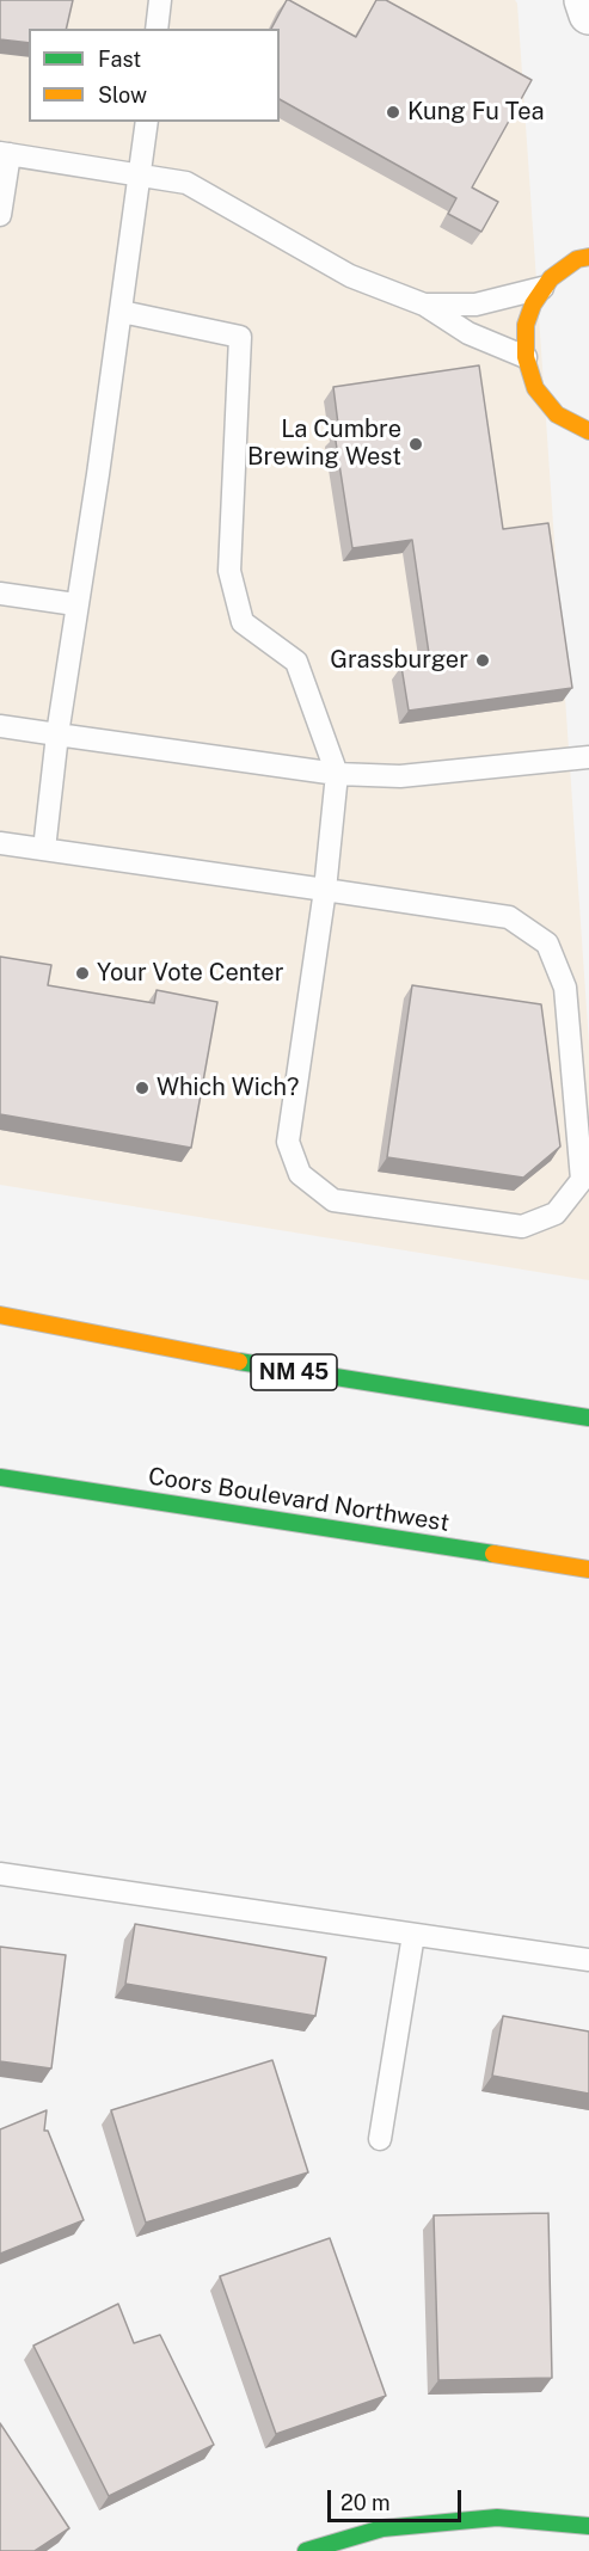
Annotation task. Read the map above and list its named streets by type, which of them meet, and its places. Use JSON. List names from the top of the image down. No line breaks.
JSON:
{"streets":{"main road":["NM 45","Coors Boulevard Northwest"]},"places":["Kung Fu Tea","La Cumbre Brewing West","Grassburger","Your Vote Center","Which Wich?"],"legend":["Fast","Slow"],"scale_bar":"20 m"}
